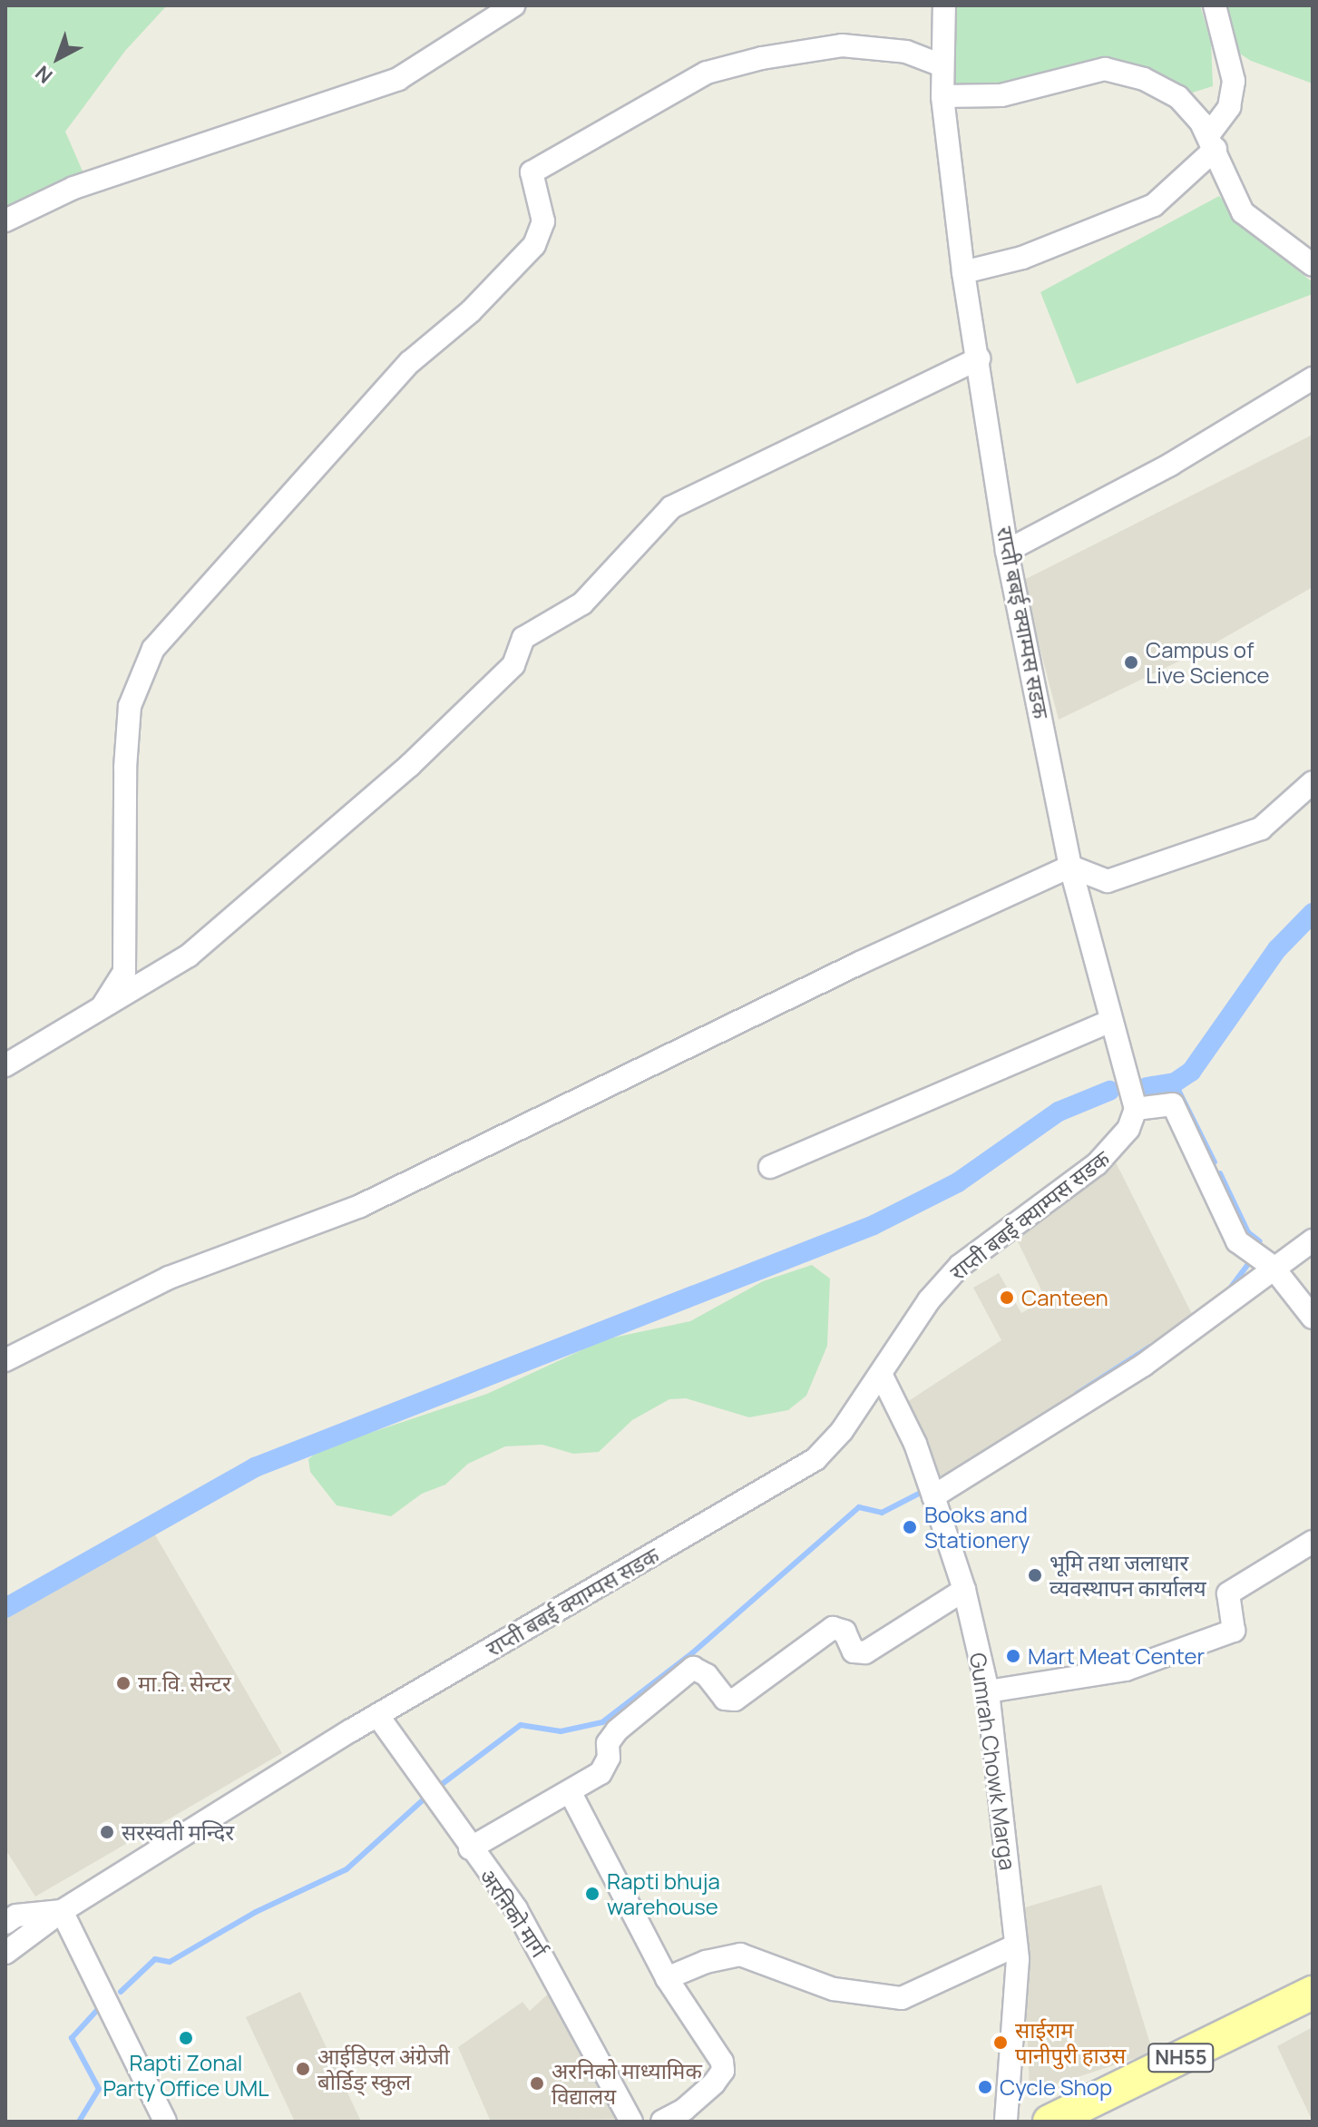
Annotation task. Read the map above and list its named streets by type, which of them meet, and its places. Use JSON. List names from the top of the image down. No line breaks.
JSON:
{"streets":{"main road":["NH55"],"street":["राप्ती बबई क्याम्पस सडक","Gumrah Chowk Marga","अरनिको मार्ग"]},"crossings":[["राप्ती बबई क्याम्पस सडक","Gumrah Chowk Marga"],["राप्ती बबई क्याम्पस सडक","अरनिको मार्ग"]],"places":["Campus of Live Science","Canteen","Books and Stationery","भूमि तथा जलाधार व्यवस्थापन कार्यालय","Mart Meat Center","मा.वि. सेन्टर","सरस्वती मन्दिर","Rapti bhuja warehouse","Rapti Zonal Party Office UML","साईराम पानीपुरी हाउस","आईडिएल अंग्रेजी बोर्डिङ् स्कुल","अरनिको माध्यामिक विद्यालय","Cycle Shop"],"north":"bottom left"}
